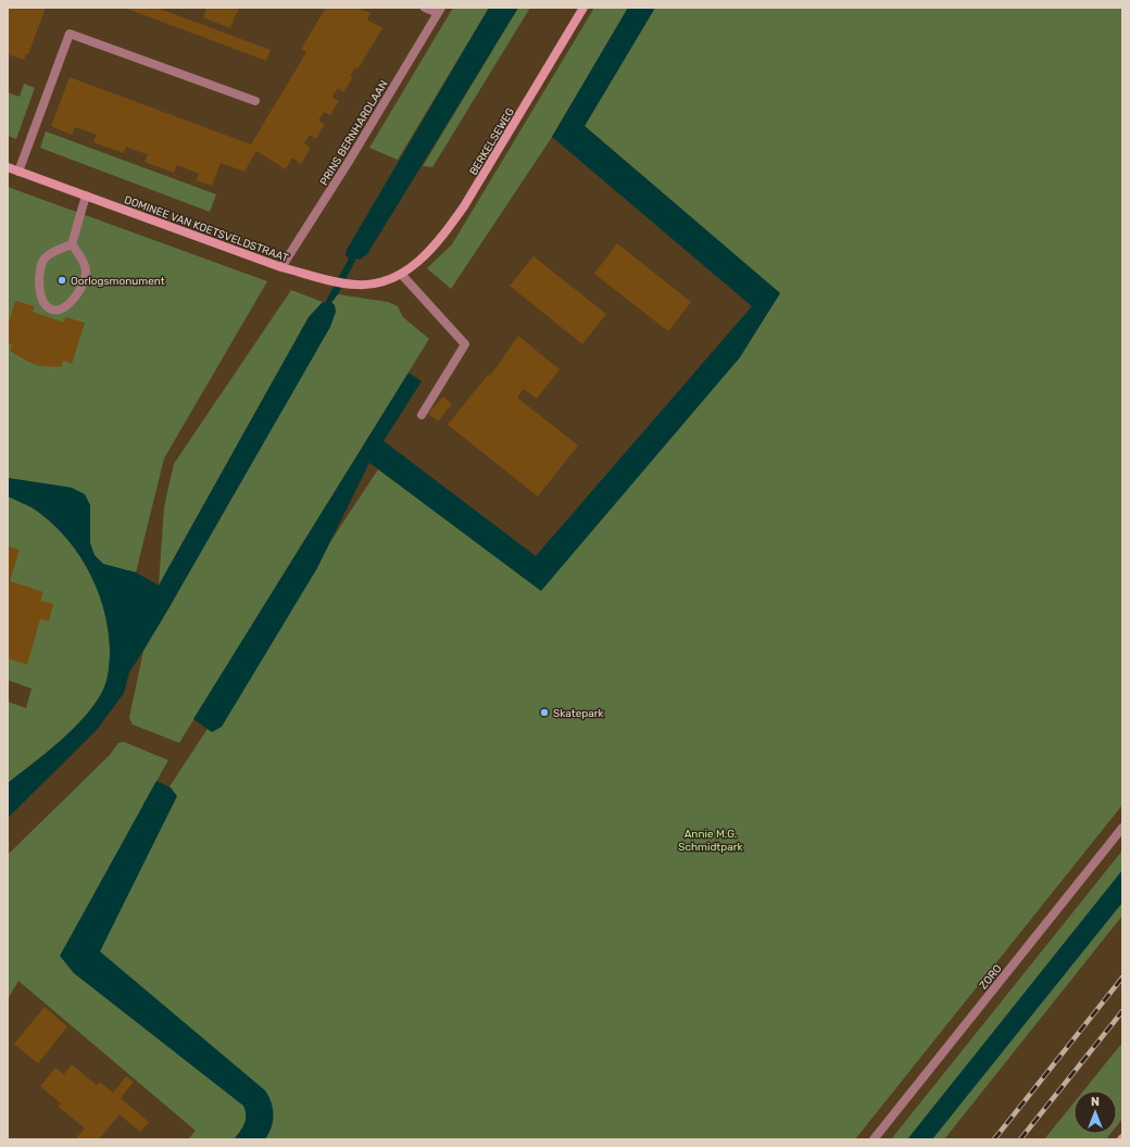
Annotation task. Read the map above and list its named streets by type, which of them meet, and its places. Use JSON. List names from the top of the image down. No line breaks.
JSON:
{"streets":{"street":["PRINS BERNHARDLAAN","BERKELSEWEG","DOMINEE VAN KOETSVELDSTRAAT","ZORO"]},"crossings":[["PRINS BERNHARDLAAN","DOMINEE VAN KOETSVELDSTRAAT"],["BERKELSEWEG","DOMINEE VAN KOETSVELDSTRAAT"]],"parks":["Annie M.G. Schmidtpark"],"places":["Oorlogsmonument","Skatepark"],"north":"top"}
